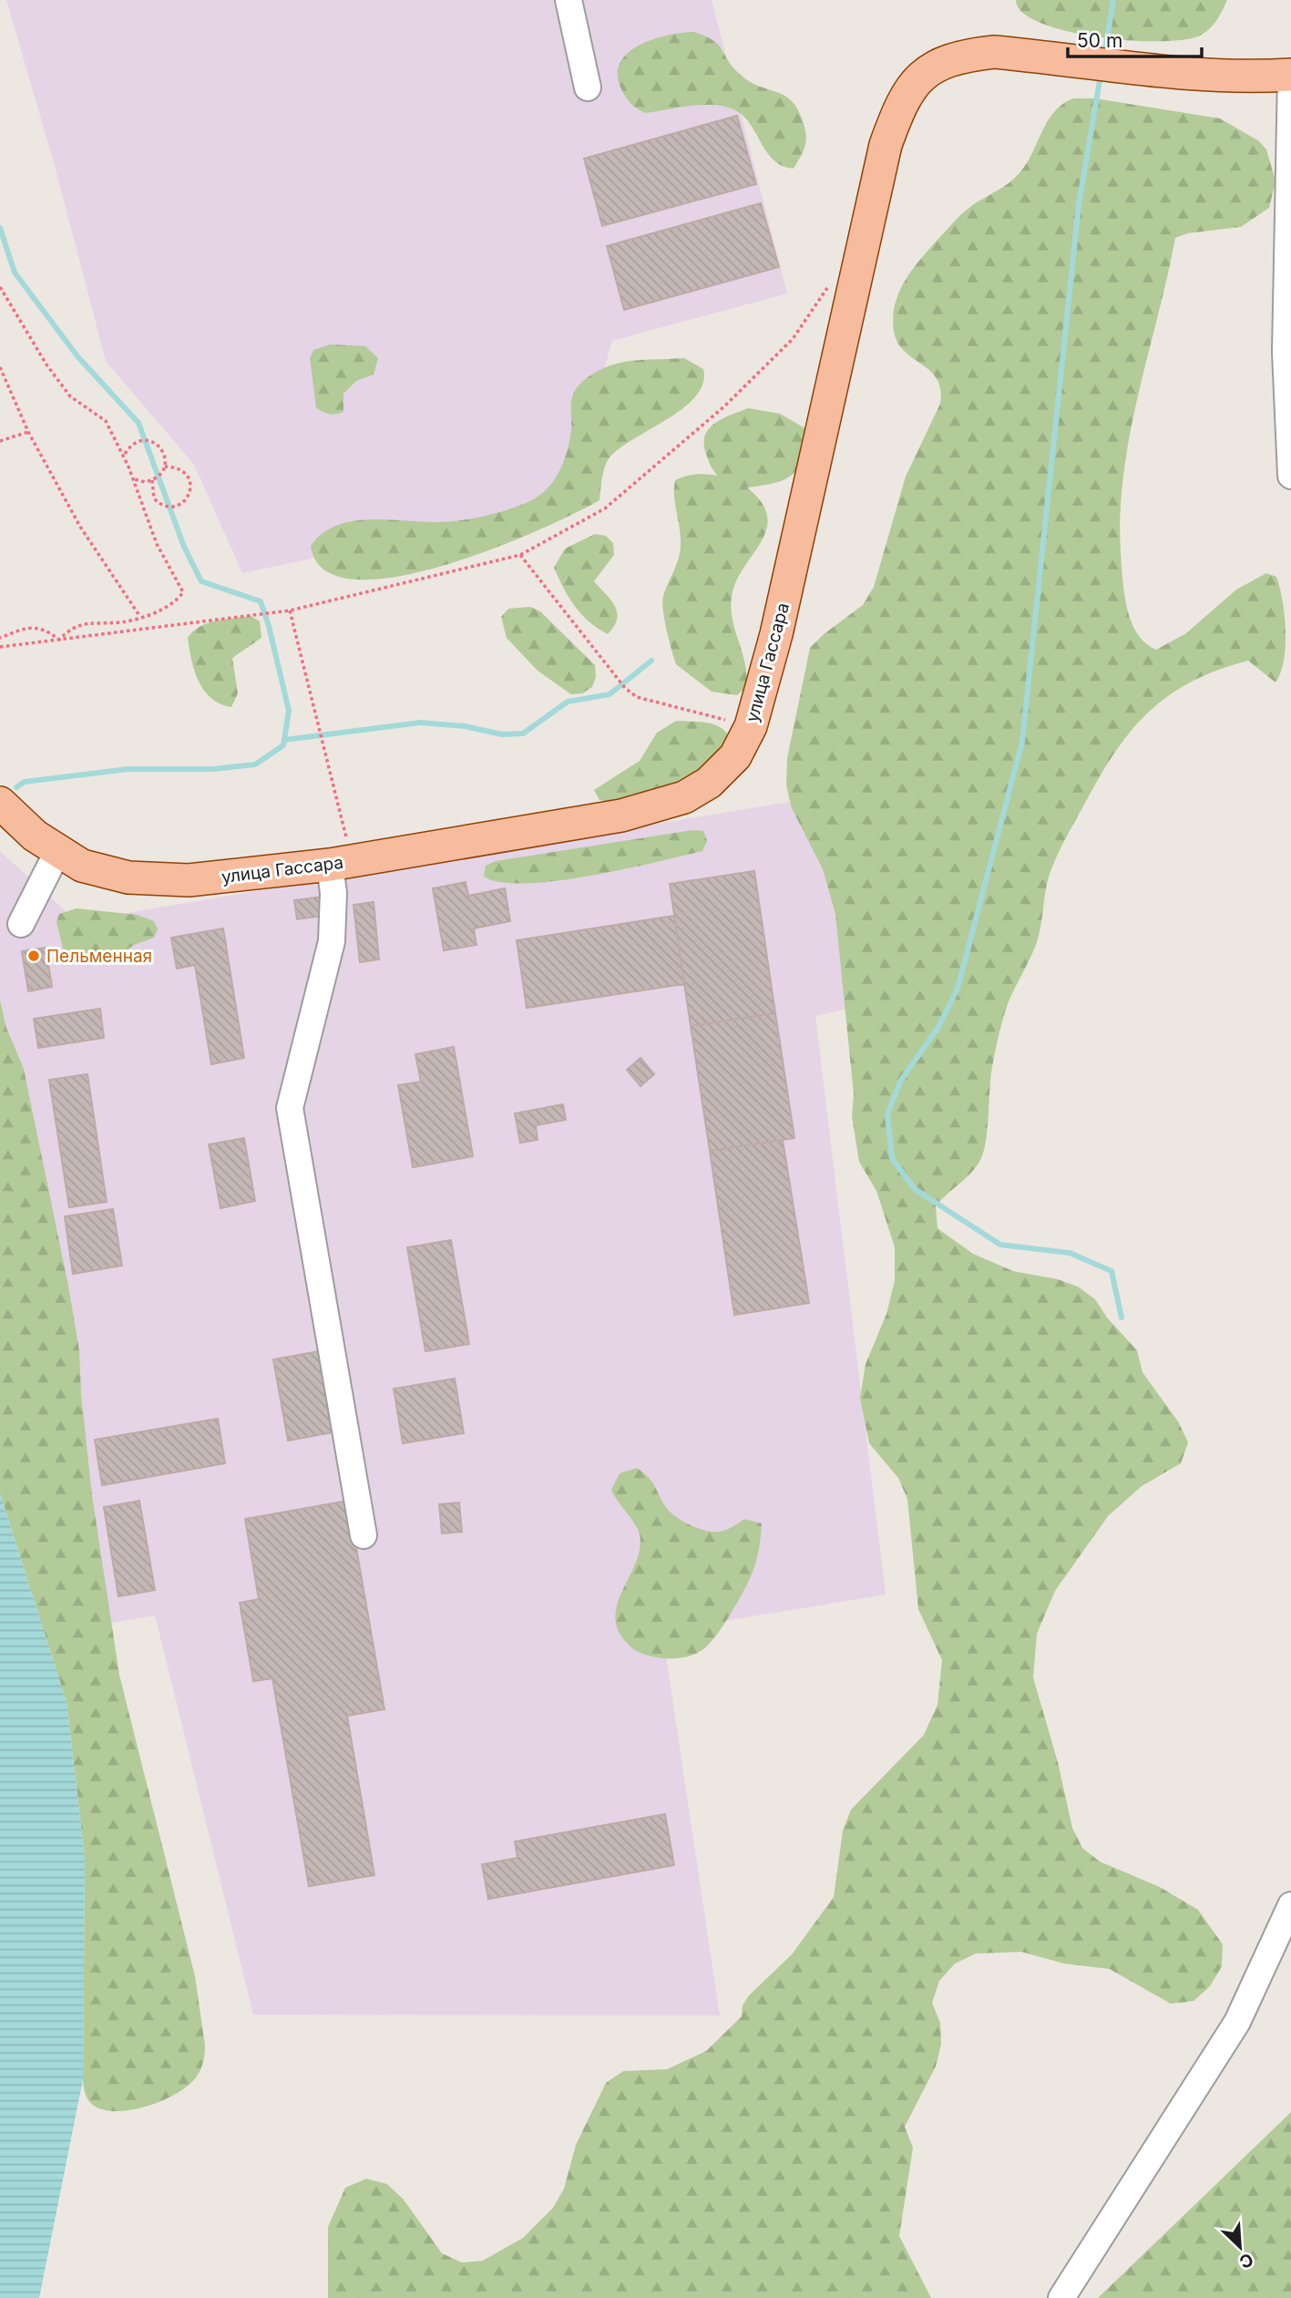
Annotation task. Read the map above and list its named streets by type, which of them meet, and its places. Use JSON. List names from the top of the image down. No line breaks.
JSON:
{"streets":{"main road":["улица Гассара"]},"places":["Пельменная"],"scale_bar":"50 m","north":"bottom right"}
